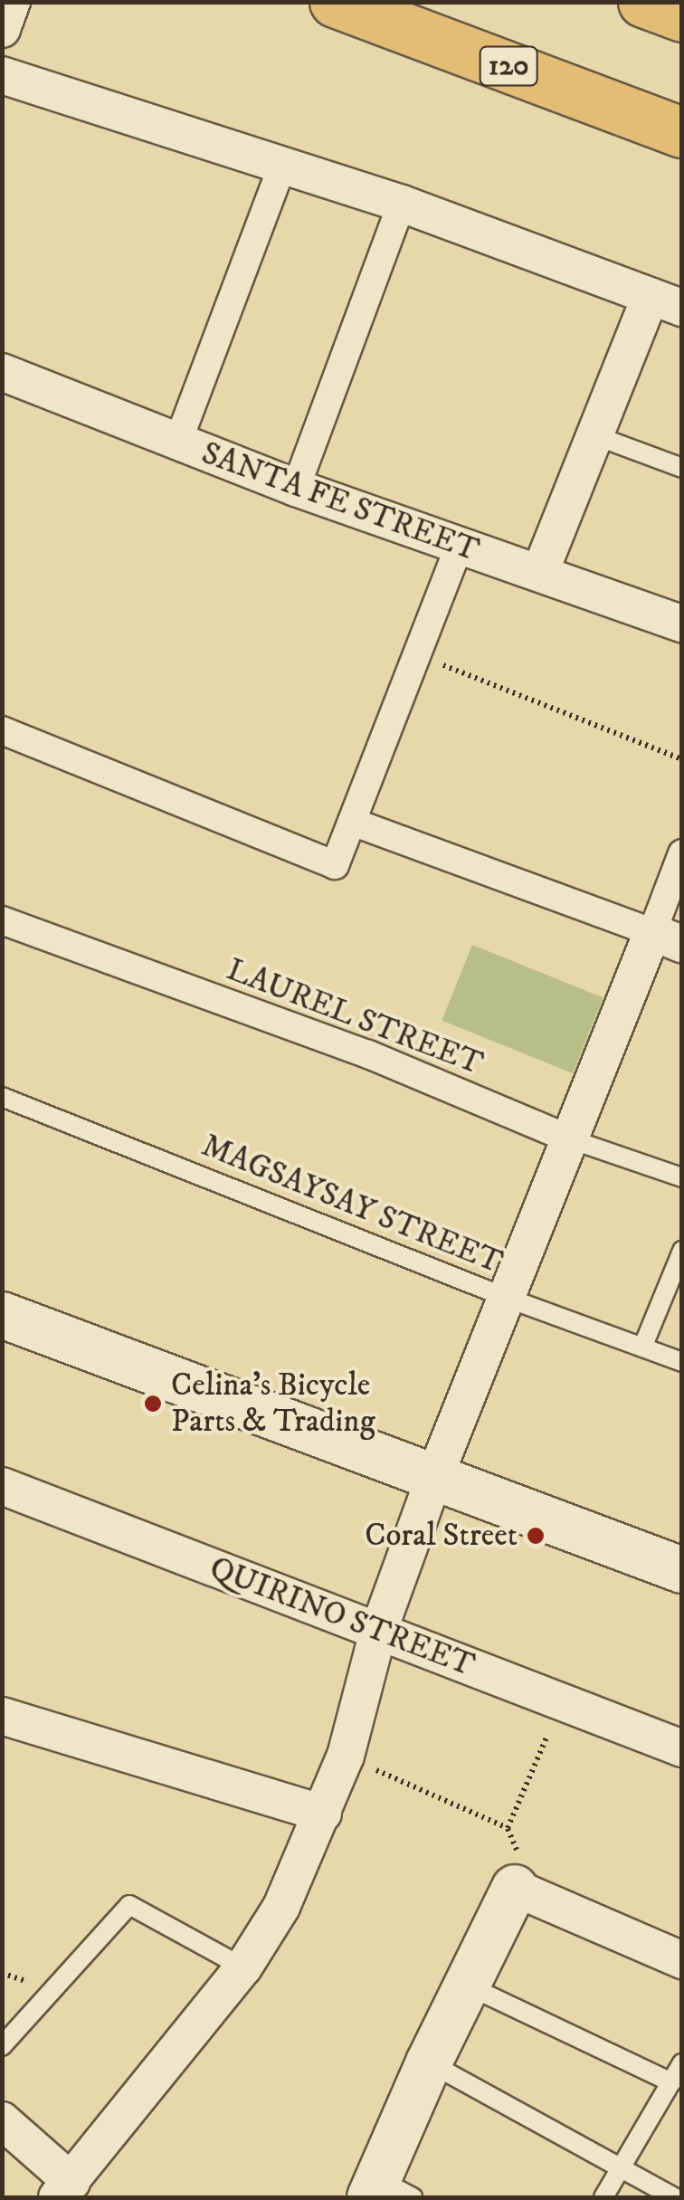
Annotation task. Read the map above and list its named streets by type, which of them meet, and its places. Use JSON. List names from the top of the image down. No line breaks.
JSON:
{"streets":{"highway":["120"],"street":["SANTA FE STREET","LAUREL STREET","QUIRINO STREET"],"lane":["MAGSAYSAY STREET"]},"places":["Celina's Bicycle Parts & Trading","Coral Street"]}
